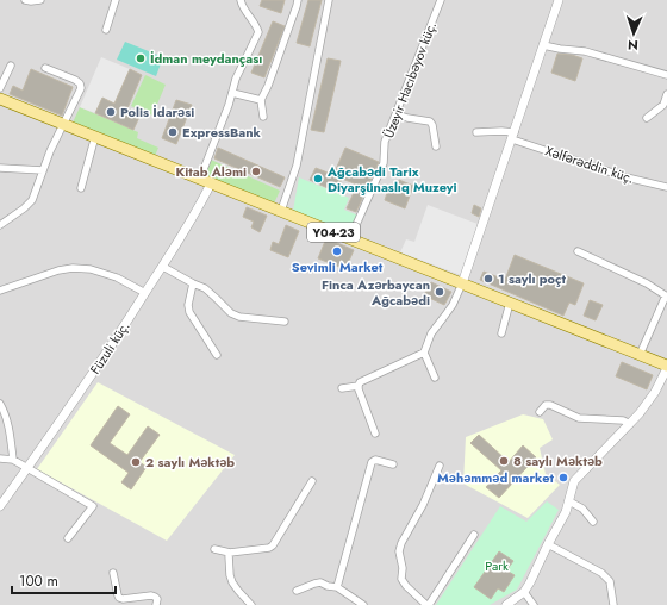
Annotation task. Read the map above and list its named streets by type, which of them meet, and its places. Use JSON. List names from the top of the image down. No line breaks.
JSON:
{"streets":{"main road":["Y04-23"],"street":["Üzeyir Hacıbəyov küç.","Xəlfərəddin küç.","Füzuli küç."]},"crossings":[["Üzeyir Hacıbəyov küç.","Y04-23"],["Y04-23","Füzuli küç."]],"parks":["Park"],"places":["İdman meydançası","Polis İdarəsi","ExpressBank","Kitab Aləmi","Ağcabədi Tarix Diyarşünaslıq Muzeyi","Sevimli Market","1 saylı poçt","Finca Azərbaycan Ağcabədi","8 saylı Məktəb","2 saylı Məktəb","Məhəmməd market"],"scale_bar":"100 m","north":"bottom"}
